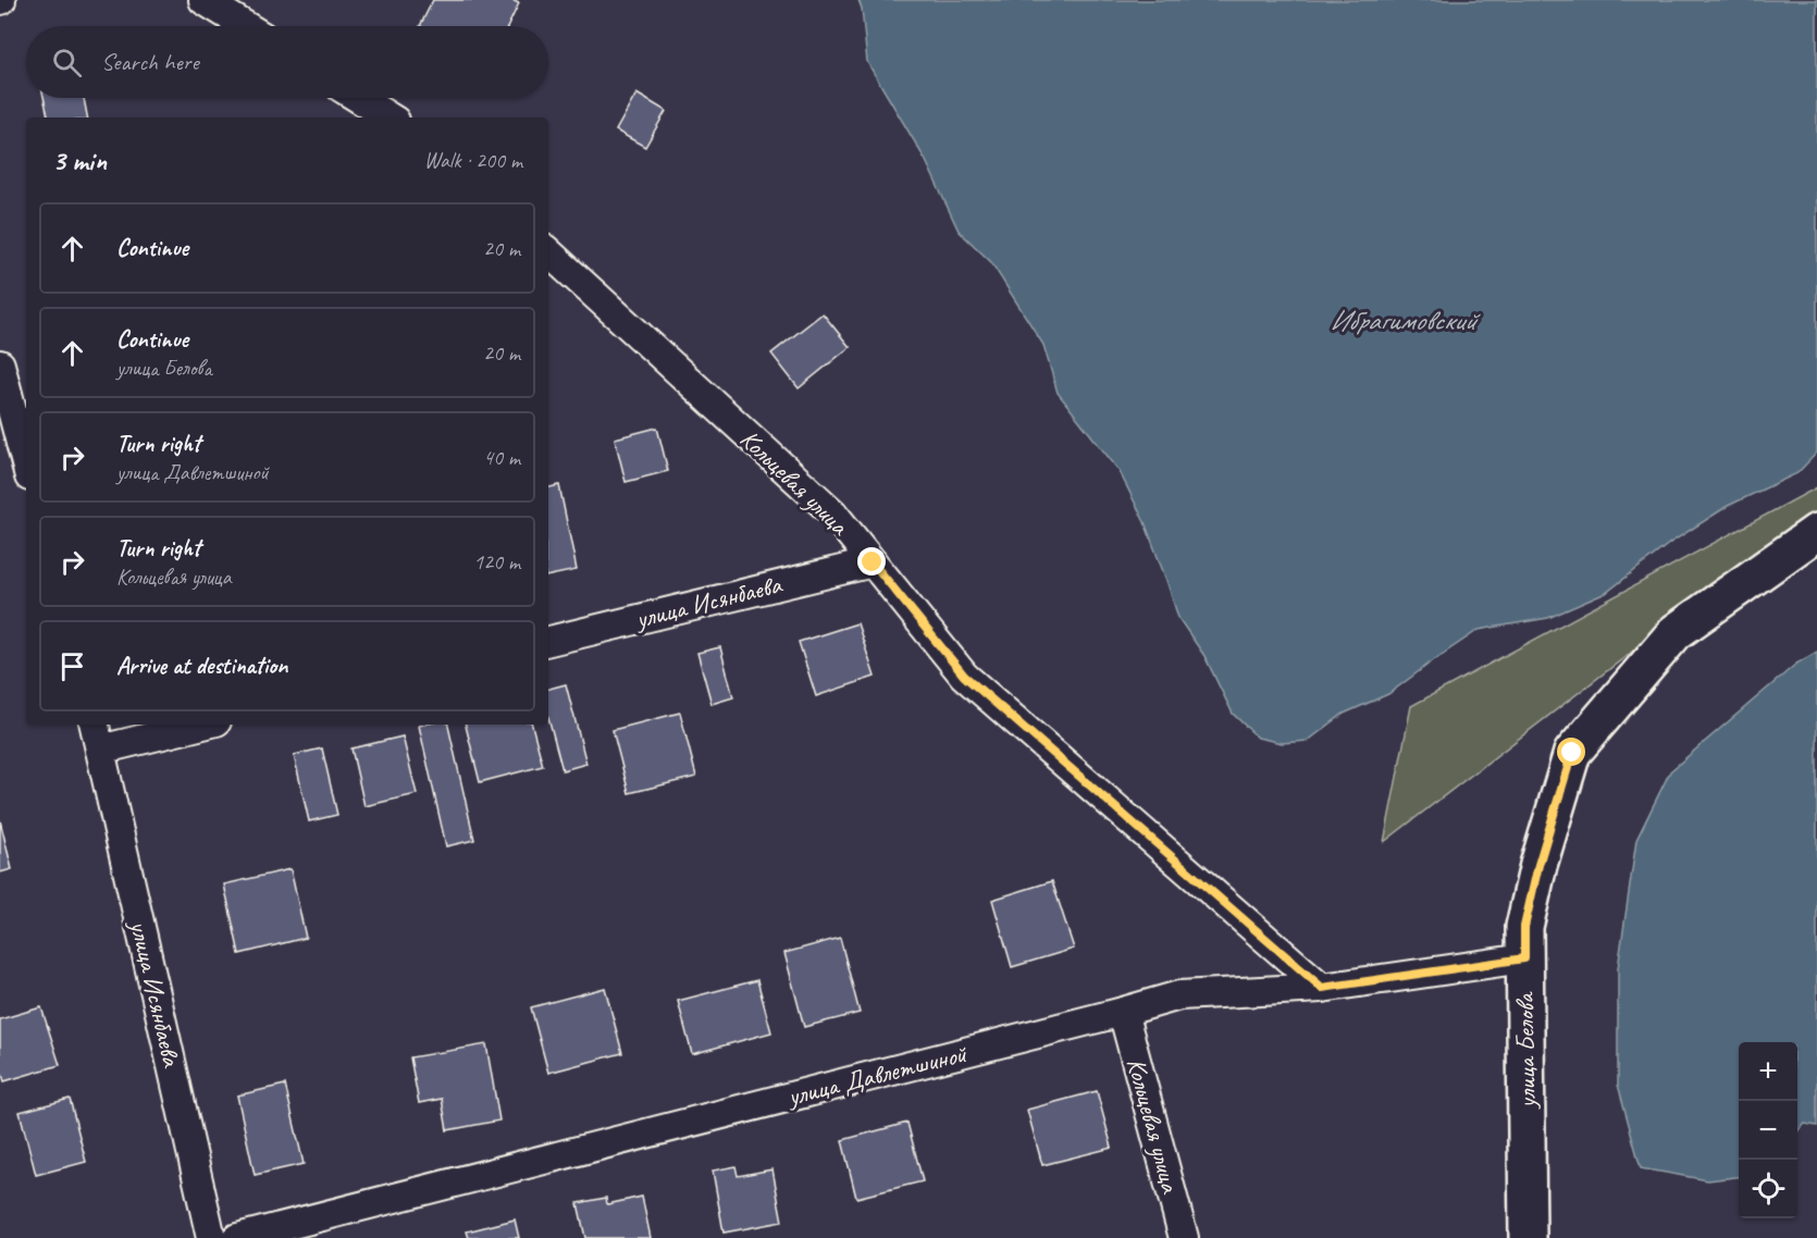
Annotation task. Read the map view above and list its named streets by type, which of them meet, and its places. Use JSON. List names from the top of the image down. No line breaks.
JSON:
{"streets":{"main road":["улица Белова"],"street":["Кольцевая улица","улица Исянбаева","улица Давлетшиной"]},"crossings":[["Кольцевая улица","улица Исянбаева"],["Кольцевая улица","улица Давлетшиной"],["улица Белова","улица Давлетшиной"]],"water":["Ибрагимовский"],"page":{"search":"Search here","heading":["3 min","Walk · 200 m"],"list":[["Continue","20 m"],["Continue","улица Белова","20 m"],["Turn right","улица Давлетшиной","40 m"],["Turn right","Кольцевая улица","120 m"],"Arrive at destination"],"map_buttons":["+","−"]}}
